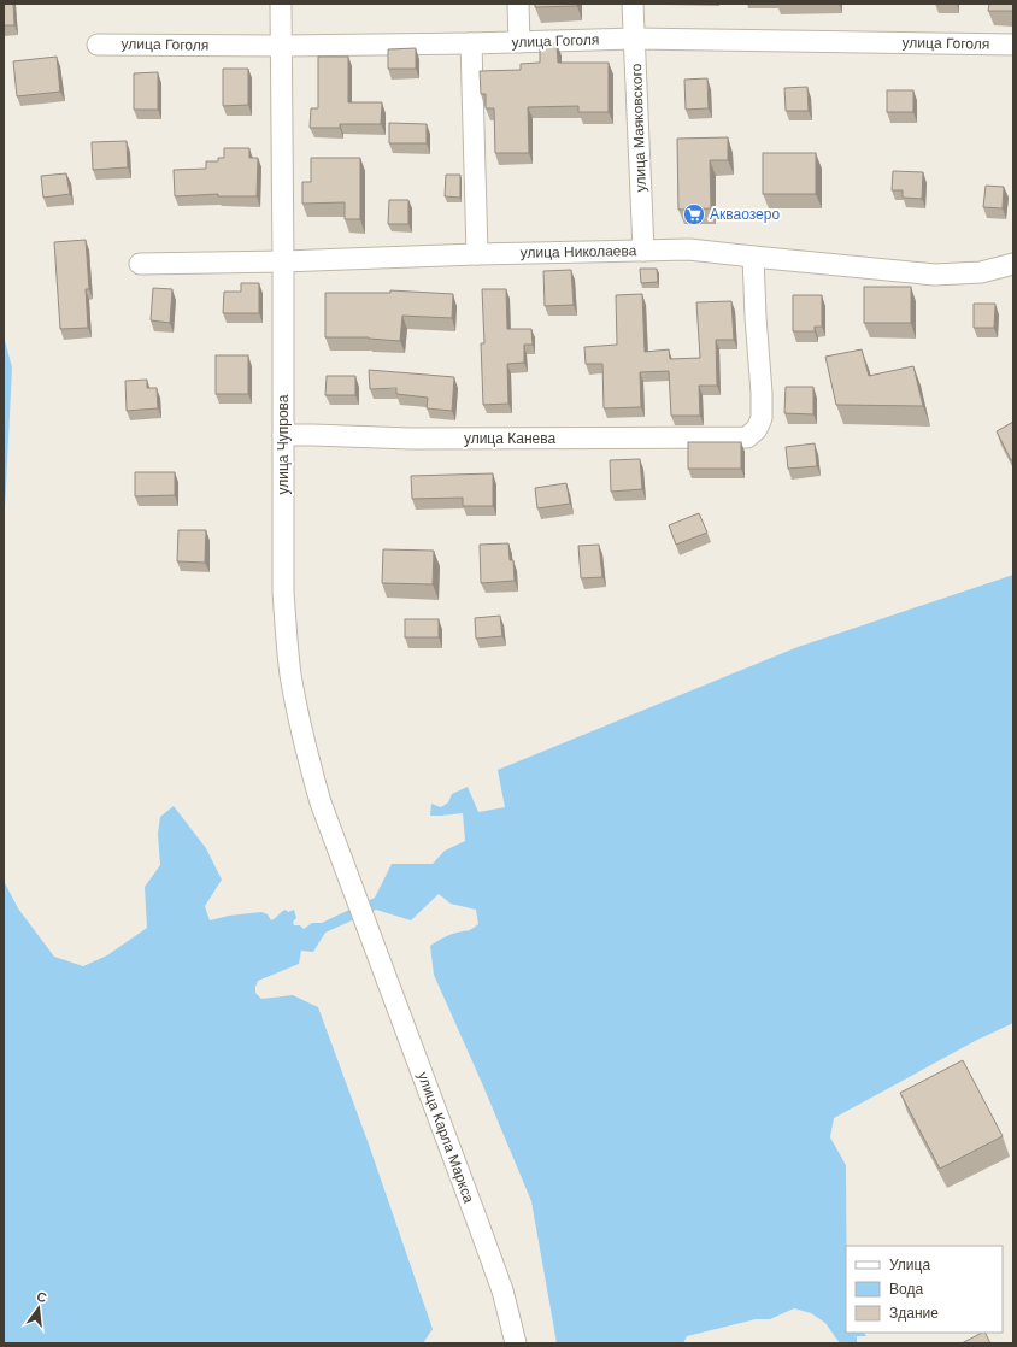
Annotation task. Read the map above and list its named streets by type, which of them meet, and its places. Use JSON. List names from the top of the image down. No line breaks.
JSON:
{"streets":{"street":["улица Гоголя","улица Маяковского","улица Николаева","улица Канева","улица Чупрова","улица Карла Маркса"]},"crossings":[["улица Гоголя","улица Маяковского"],["улица Гоголя","улица Чупрова"],["улица Маяковского","улица Николаева"],["улица Николаева","улица Канева"],["улица Николаева","улица Чупрова"],["улица Канева","улица Чупрова"],["улица Чупрова","улица Карла Маркса"]],"places":{"supermarket":["Акваозеро"]},"legend":["Улица","Вода","Здание"],"north":"top"}
